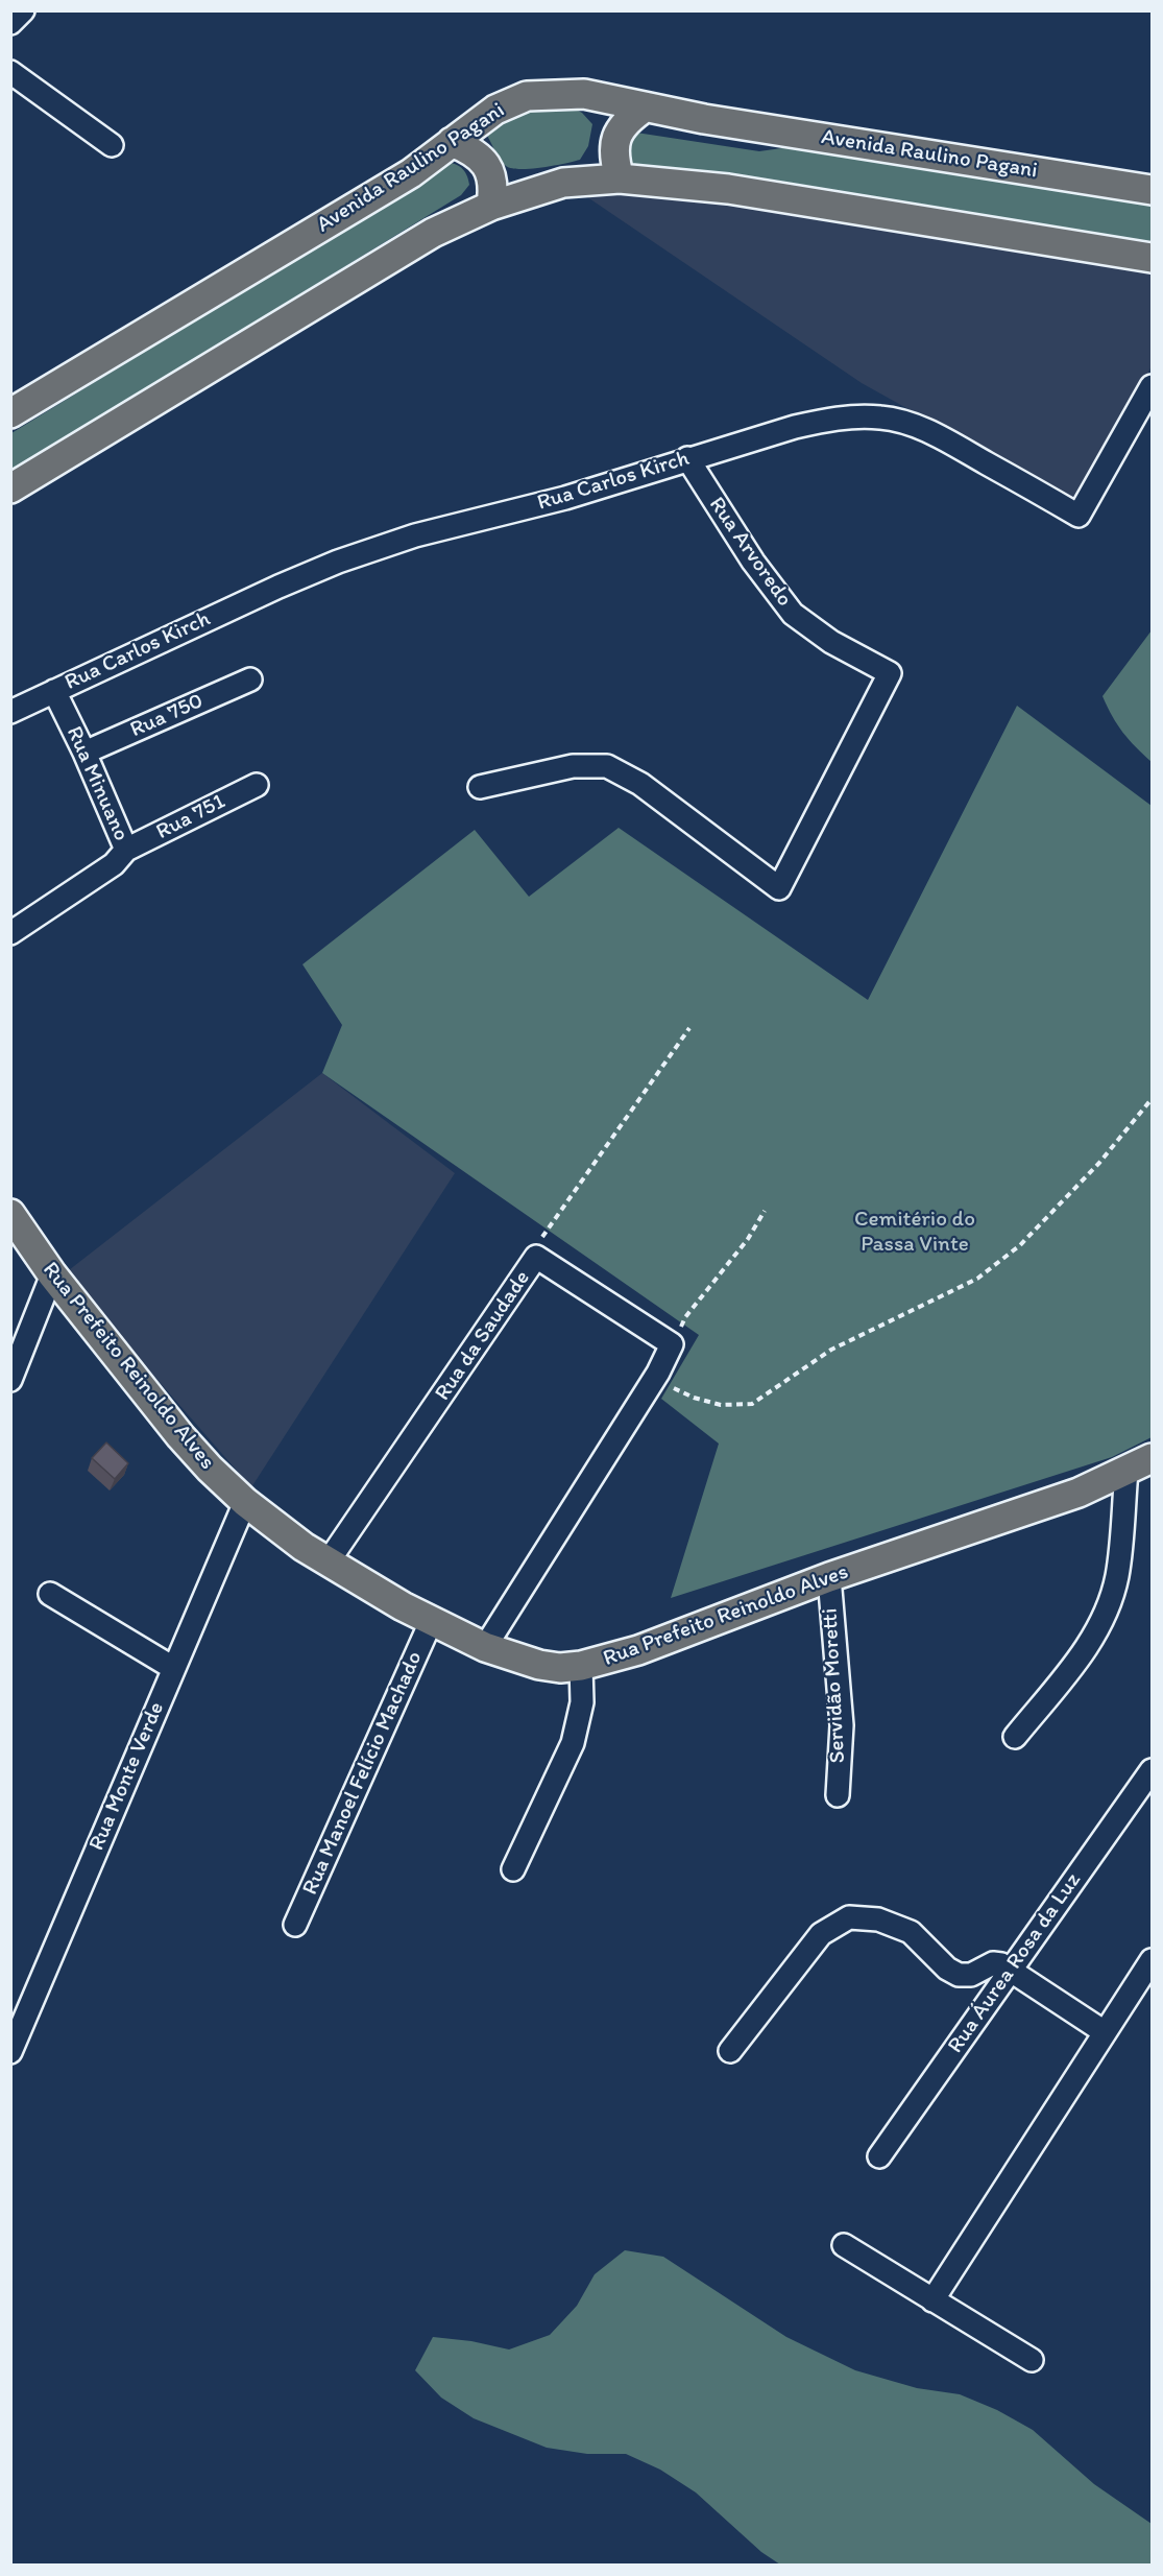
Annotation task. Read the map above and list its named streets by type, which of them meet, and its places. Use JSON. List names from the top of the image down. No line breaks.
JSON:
{"streets":{"main road":["Avenida Raulino Pagani","Rua Prefeito Reinoldo Alves"],"street":["Rua Carlos Kirch","Rua Arvoredo","Rua 750","Rua Minuano","Rua 751","Rua da Saudade","Servidão Moretti","Rua Manoel Felício Machado","Rua Monte Verde","Rua Áurea Rosa da Luz"]},"crossings":[["Rua Carlos Kirch","Rua Arvoredo"],["Rua Carlos Kirch","Rua Minuano"],["Rua 750","Rua Minuano"],["Rua Minuano","Rua 751"],["Rua da Saudade","Rua Prefeito Reinoldo Alves"],["Rua Prefeito Reinoldo Alves","Servidão Moretti"],["Rua Prefeito Reinoldo Alves","Rua Manoel Felício Machado"],["Rua Prefeito Reinoldo Alves","Rua Monte Verde"]],"parks":["Cemitério do Passa Vinte"]}
